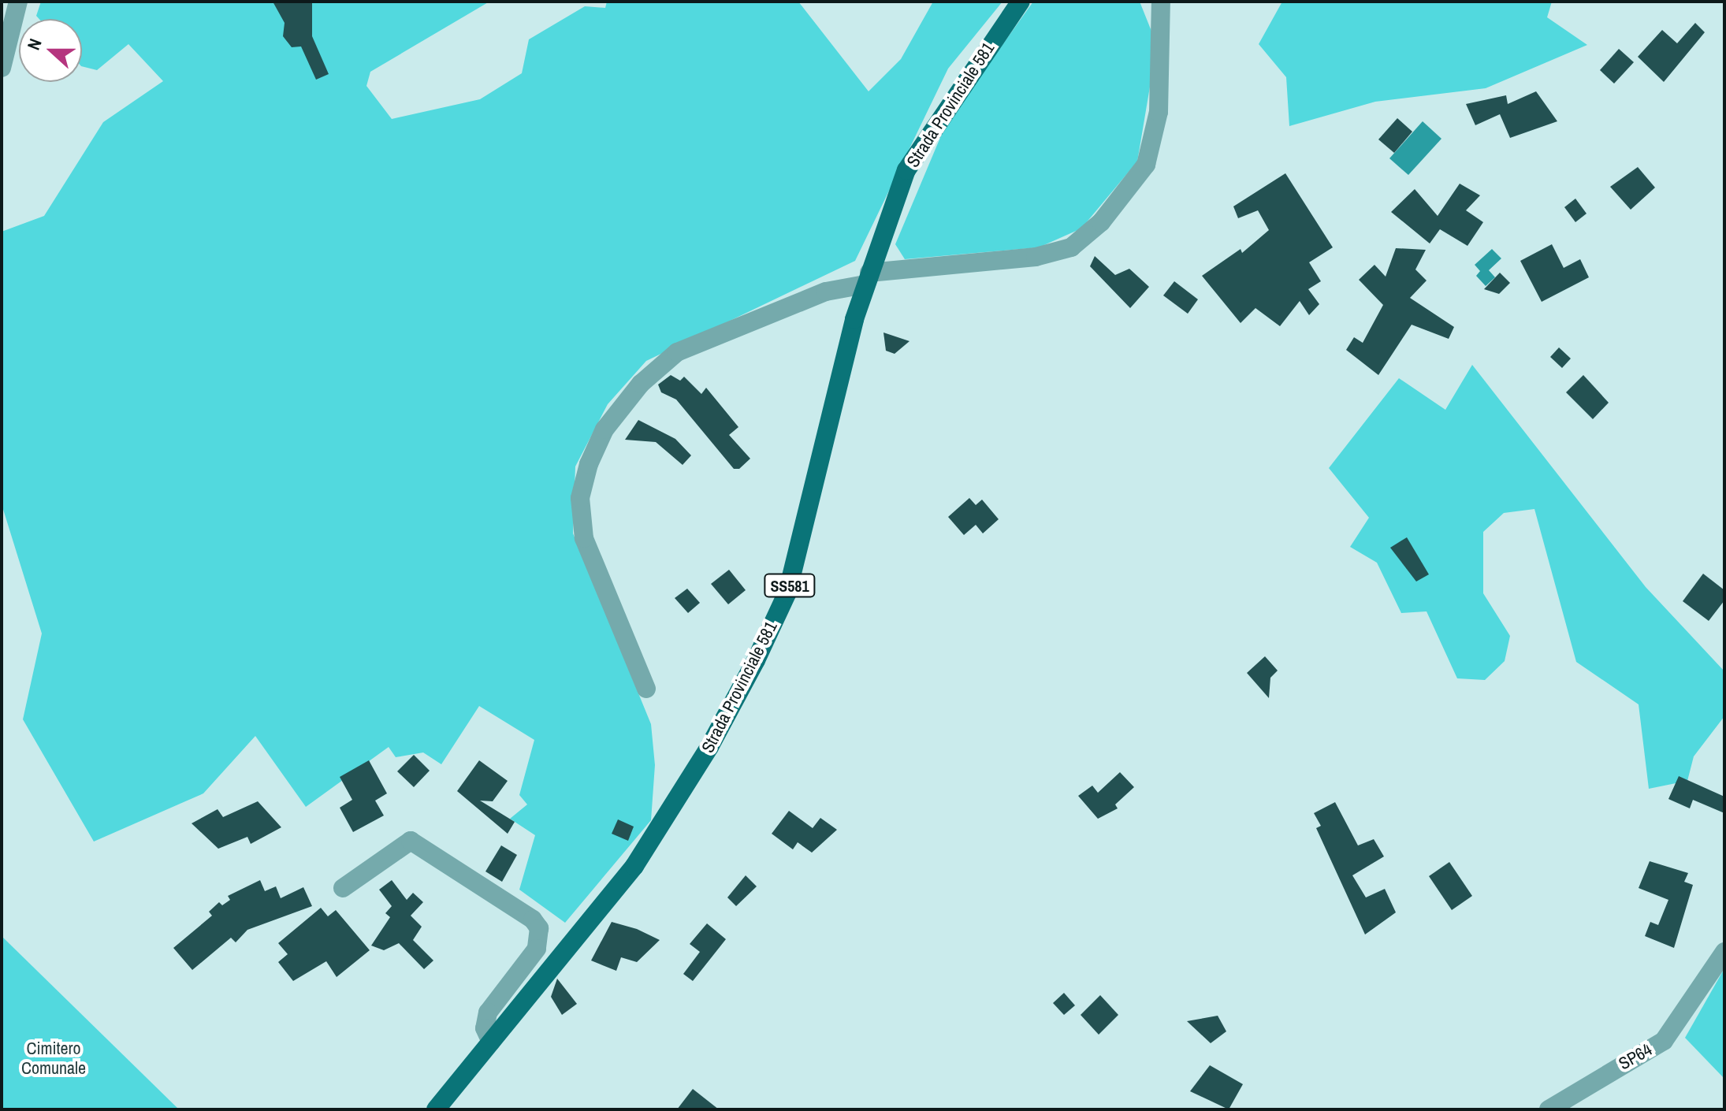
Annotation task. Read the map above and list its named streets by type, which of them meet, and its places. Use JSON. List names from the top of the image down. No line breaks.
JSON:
{"streets":{"main road":["Strada Provinciale 581","SS581"],"street":["SP64"]},"parks":["Cimitero Comunale"],"north":"left"}
